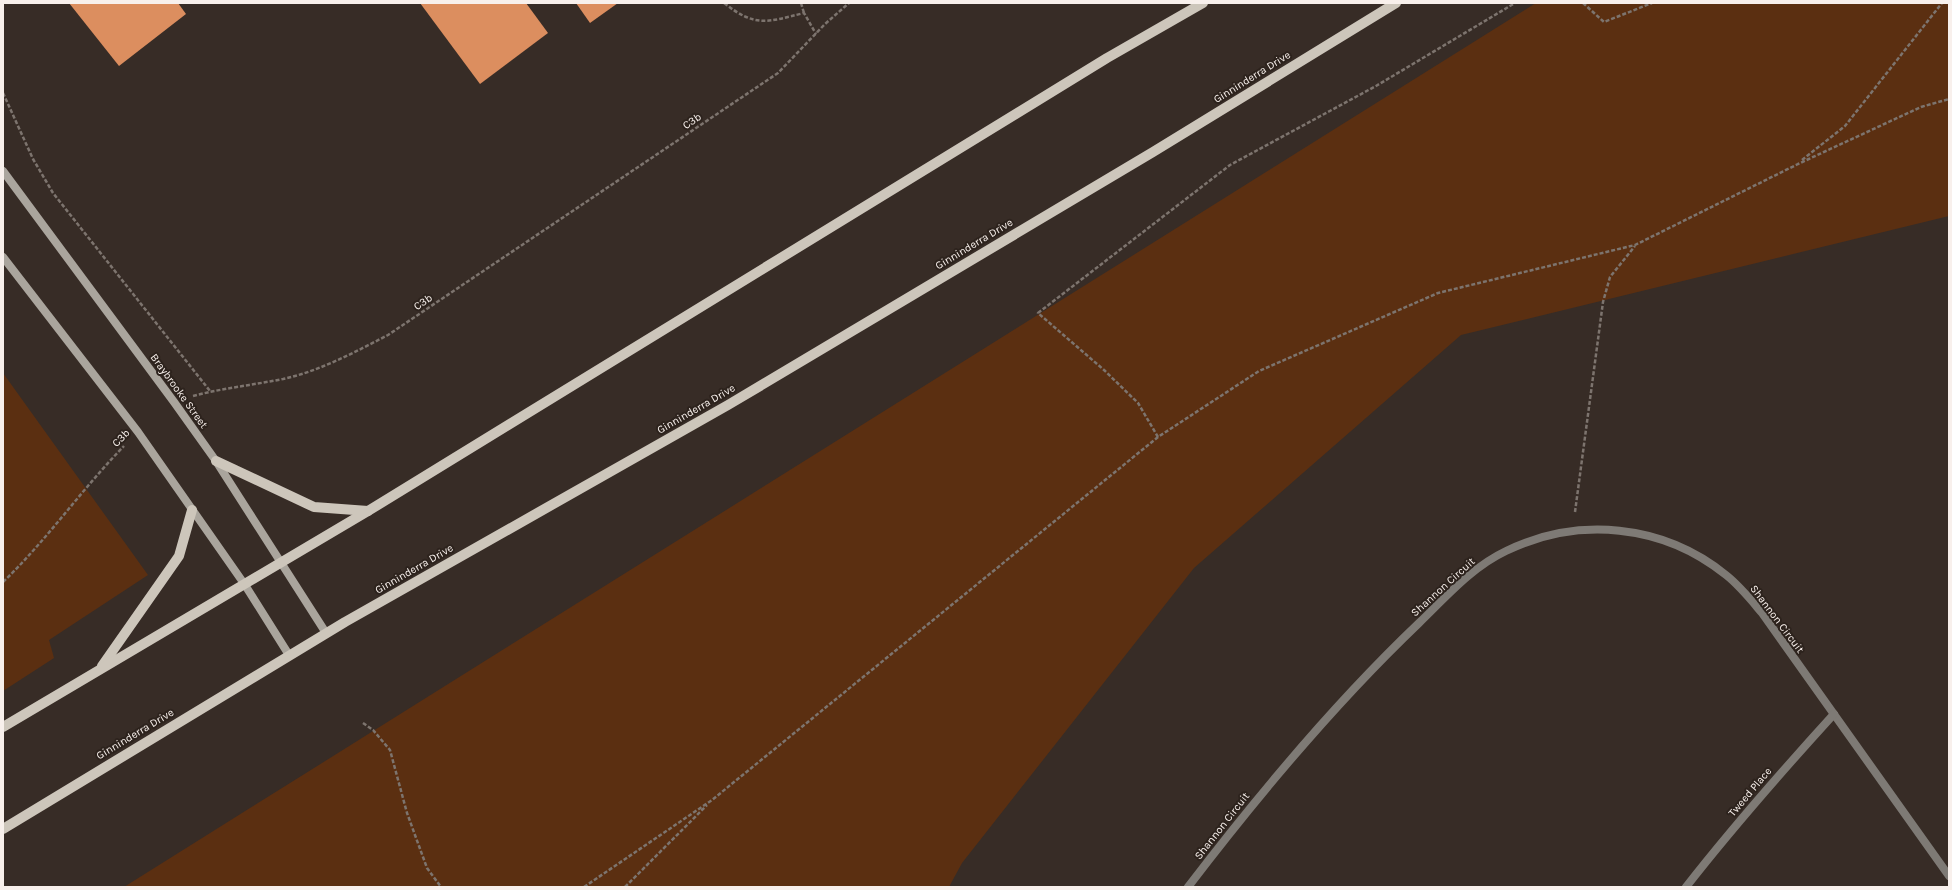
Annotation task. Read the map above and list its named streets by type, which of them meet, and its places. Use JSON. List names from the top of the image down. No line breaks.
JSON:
{"streets":{"main road":["Ginninderra Drive"],"street":["Braybrooke Street","Shannon Circuit","Tweed Place"],"path":["C3b"]},"crossings":[["Ginninderra Drive","Braybrooke Street"],["C3b","Braybrooke Street"],["Shannon Circuit","Tweed Place"]]}
